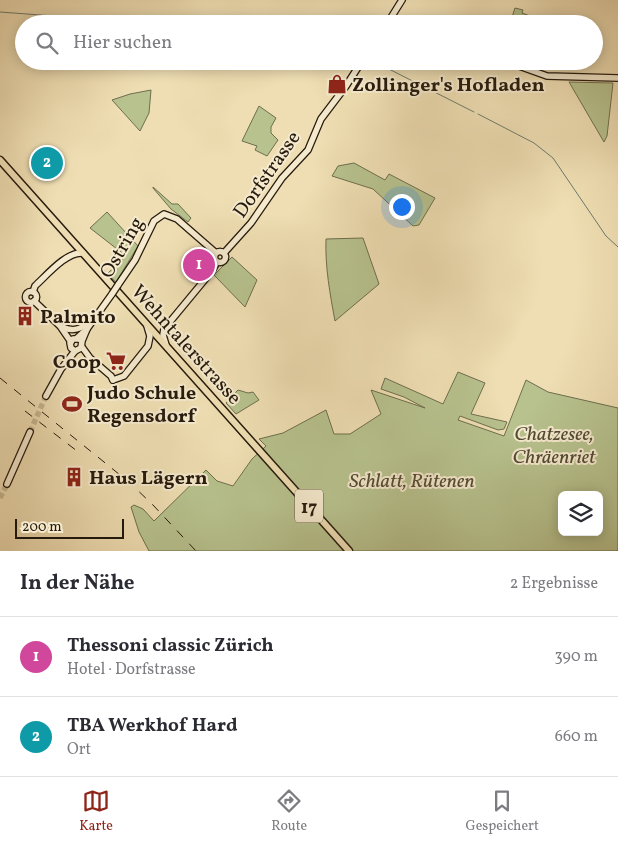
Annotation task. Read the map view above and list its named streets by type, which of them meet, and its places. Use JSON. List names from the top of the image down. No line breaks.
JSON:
{"streets":{"main road":["Dorfstrasse","Ostring","Wehntalerstrasse","17"]},"crossings":[["Dorfstrasse","Ostring"]],"parks":["Chatzesee, Chräenriet","Schlatt, Rütenen"],"places":{"shop":["Zollinger's Hofladen"],"building":["Palmito","Haus Lägern"],"supermarket":["Coop"],"sports":["Judo Schule Regensdorf"]},"scale_bar":"200 m","page":{"search":"Hier suchen","pins":["2","1"],"scale":"200 m","heading":["In der Nähe","2 Ergebnisse"],"list":[{"mark":"1","name":"Thessoni classic Zürich","note":"Hotel · Dorfstrasse","value":"390 m"},{"mark":"2","name":"TBA Werkhof Hard","note":"Ort","value":"660 m"}],"nav":["Karte","Route","Gespeichert"]}}
